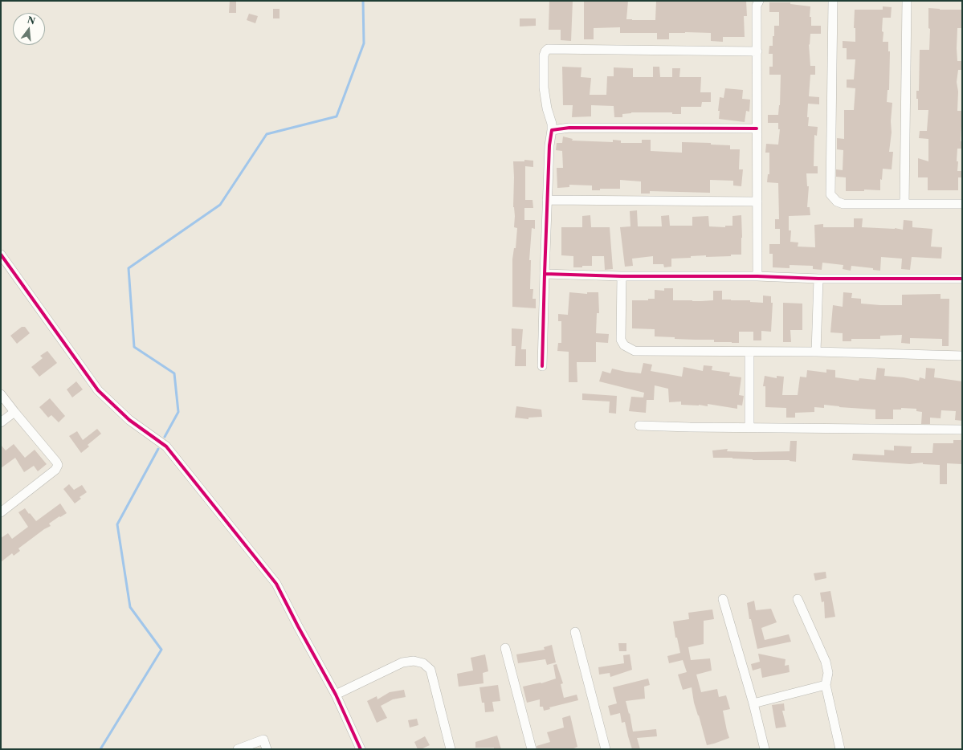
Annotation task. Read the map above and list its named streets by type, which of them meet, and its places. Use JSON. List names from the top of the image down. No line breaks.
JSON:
{"north":"top"}
